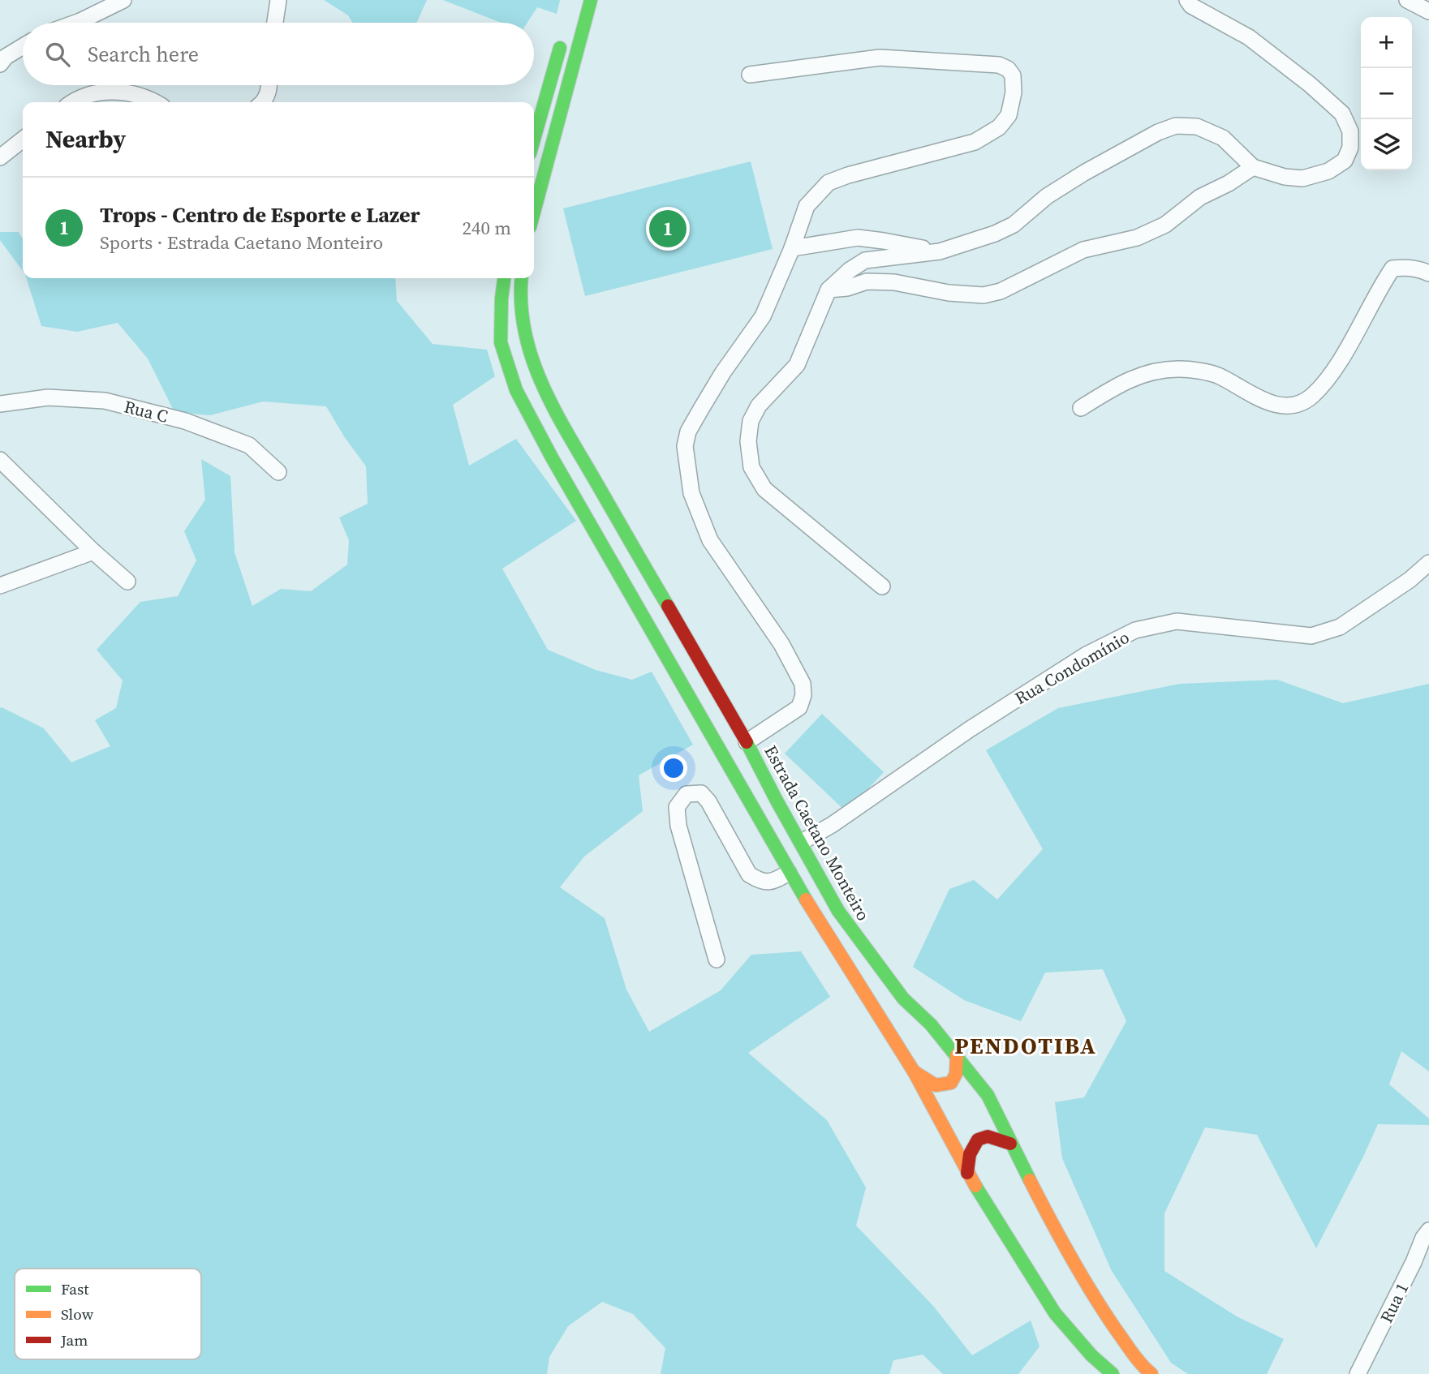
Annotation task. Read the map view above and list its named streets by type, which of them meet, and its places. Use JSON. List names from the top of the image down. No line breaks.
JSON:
{"streets":{"main road":["Estrada Caetano Monteiro"],"street":["Rua C","Rua Condomínio","Rua 1"]},"crossings":[["Rua Condomínio","Estrada Caetano Monteiro"]],"districts":["PENDOTIBA"],"legend":["Fast","Slow","Jam"],"page":{"map_buttons":["+","−"],"search":"Search here","heading":"Nearby","list":[{"mark":"1","name":"Trops - Centro de Esporte e Lazer","note":"Sports · Estrada Caetano Monteiro","value":"240 m"}],"pins":"1"}}
